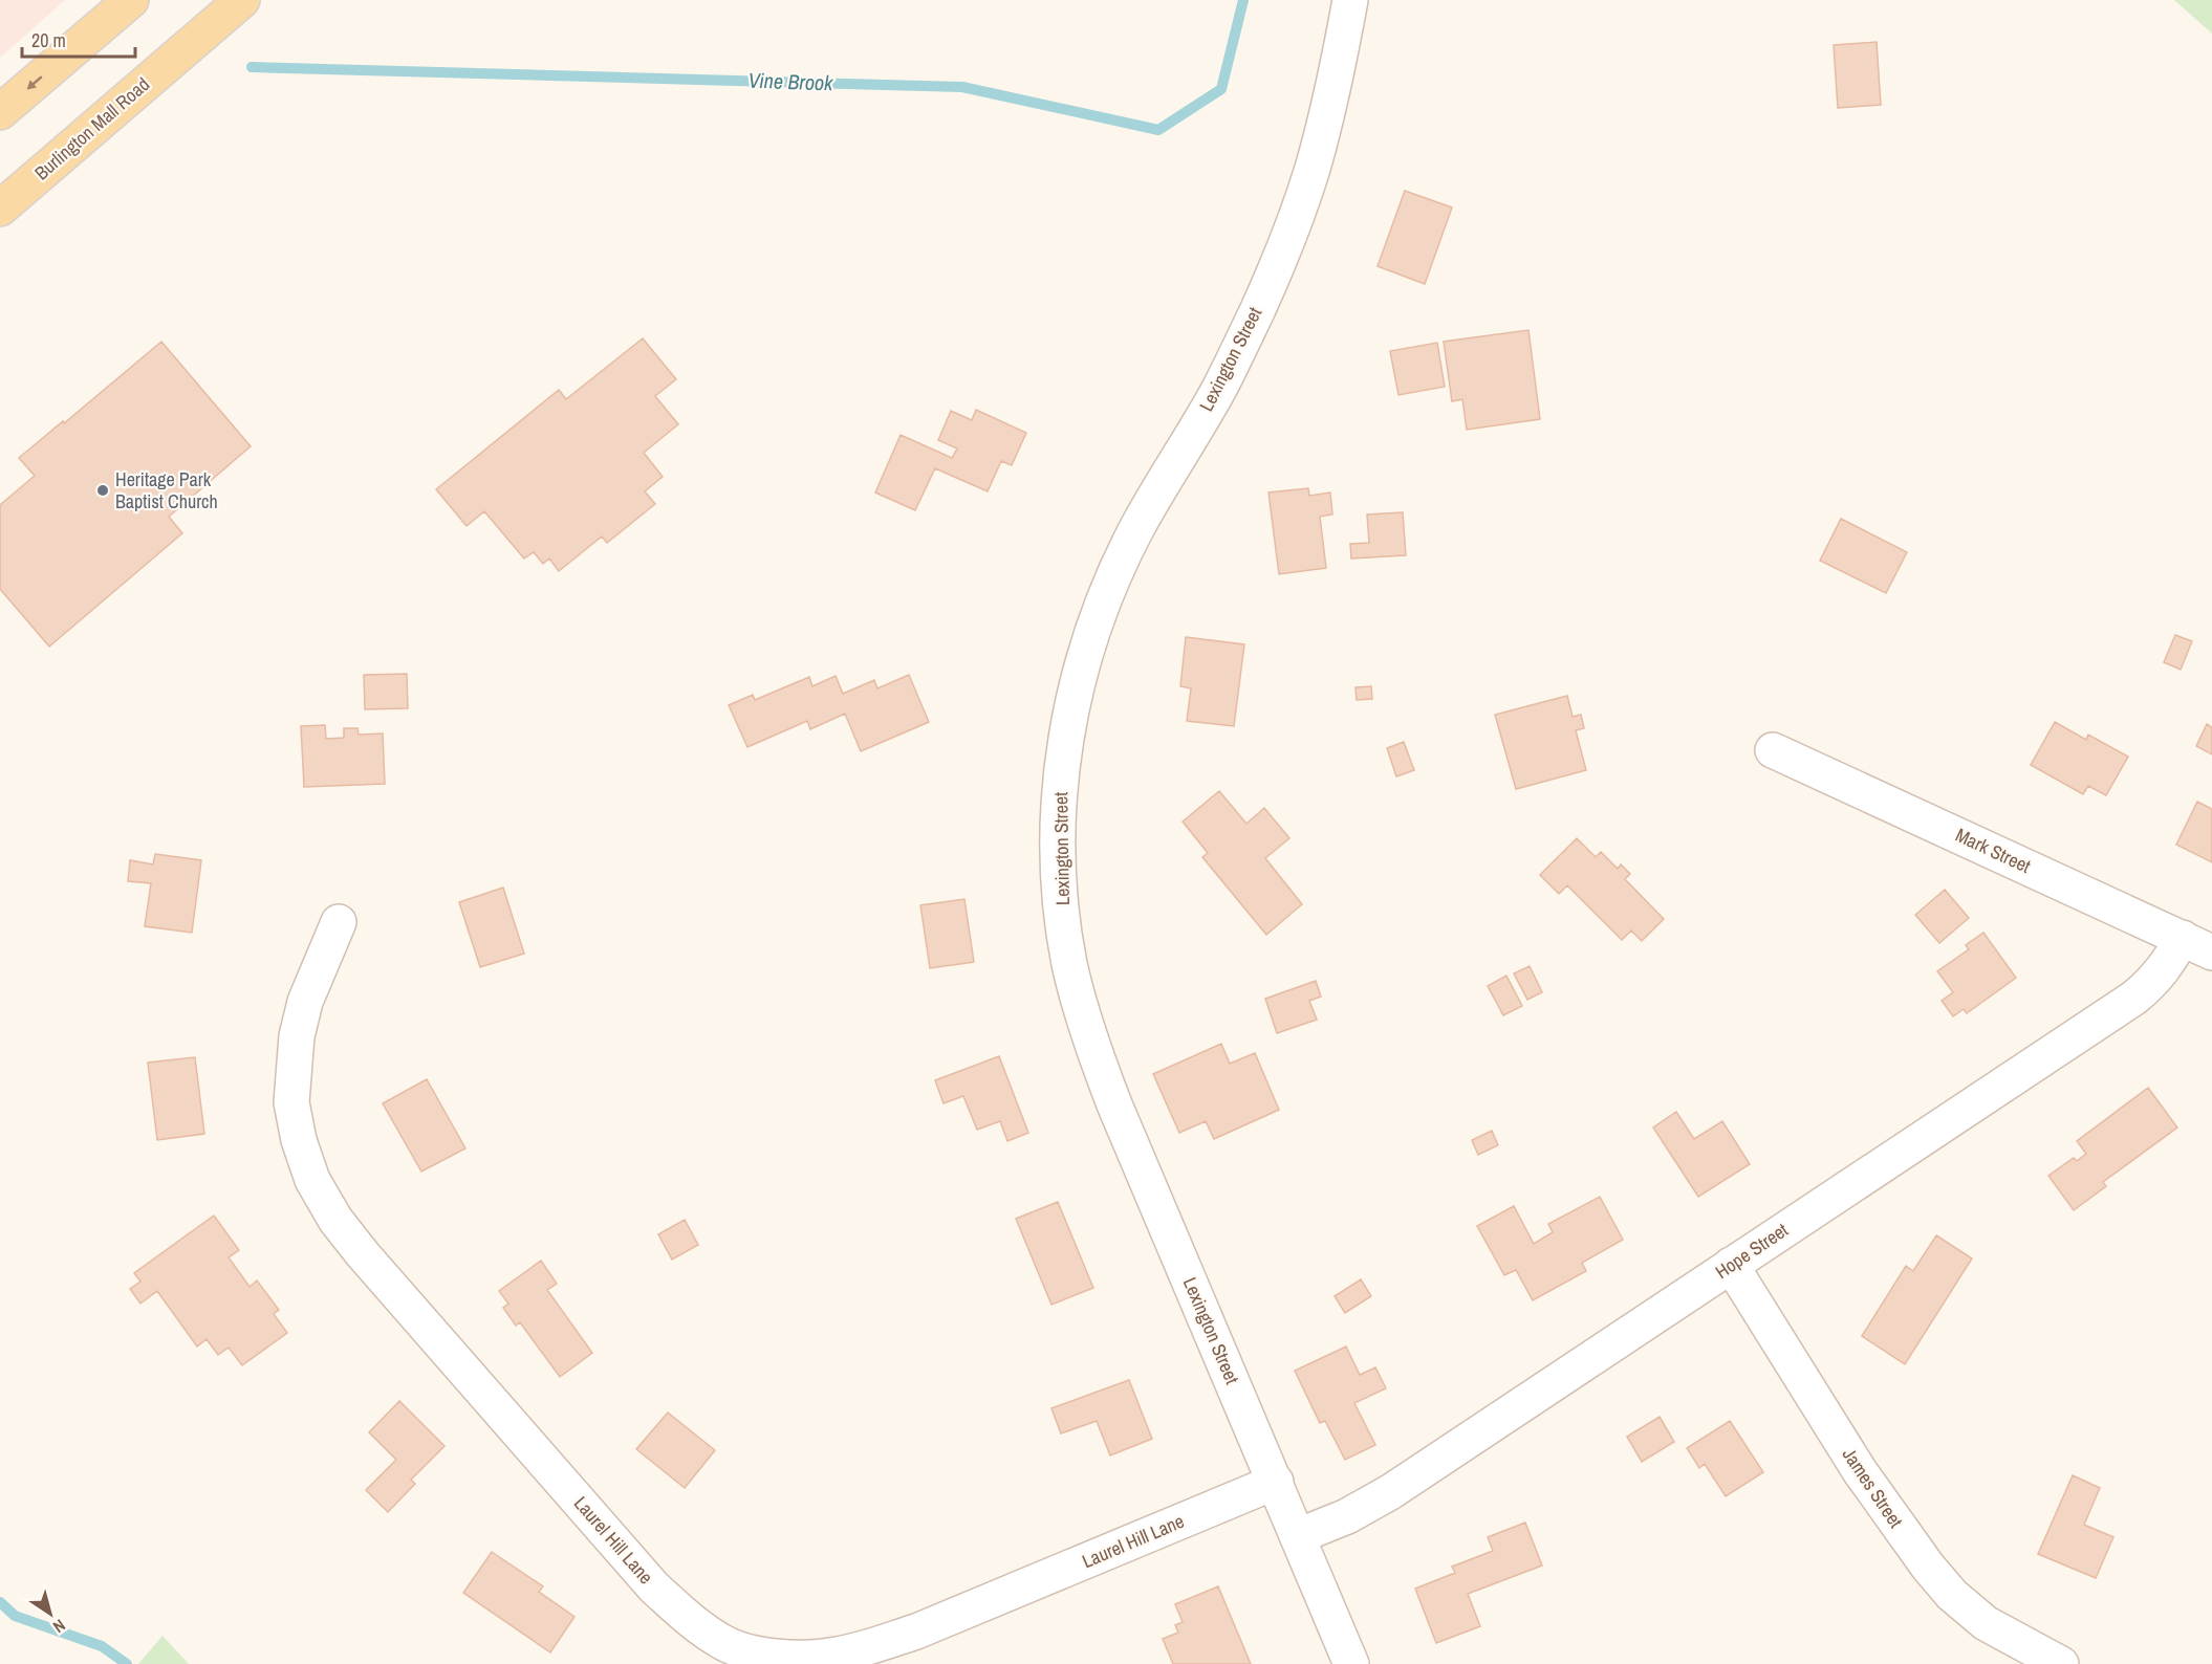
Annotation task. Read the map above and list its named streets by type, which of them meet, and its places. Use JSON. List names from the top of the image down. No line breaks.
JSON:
{"streets":{"main road":["Burlington Mall Road"],"street":["Lexington Street","Mark Street","Hope Street","James Street","Laurel Hill Lane"]},"crossings":[["Lexington Street","Hope Street"],["Lexington Street","Laurel Hill Lane"],["Mark Street","Hope Street"],["Hope Street","James Street"]],"water":["Vine Brook"],"places":["Heritage Park Baptist Church"],"scale_bar":"20 m","north":"bottom right"}
